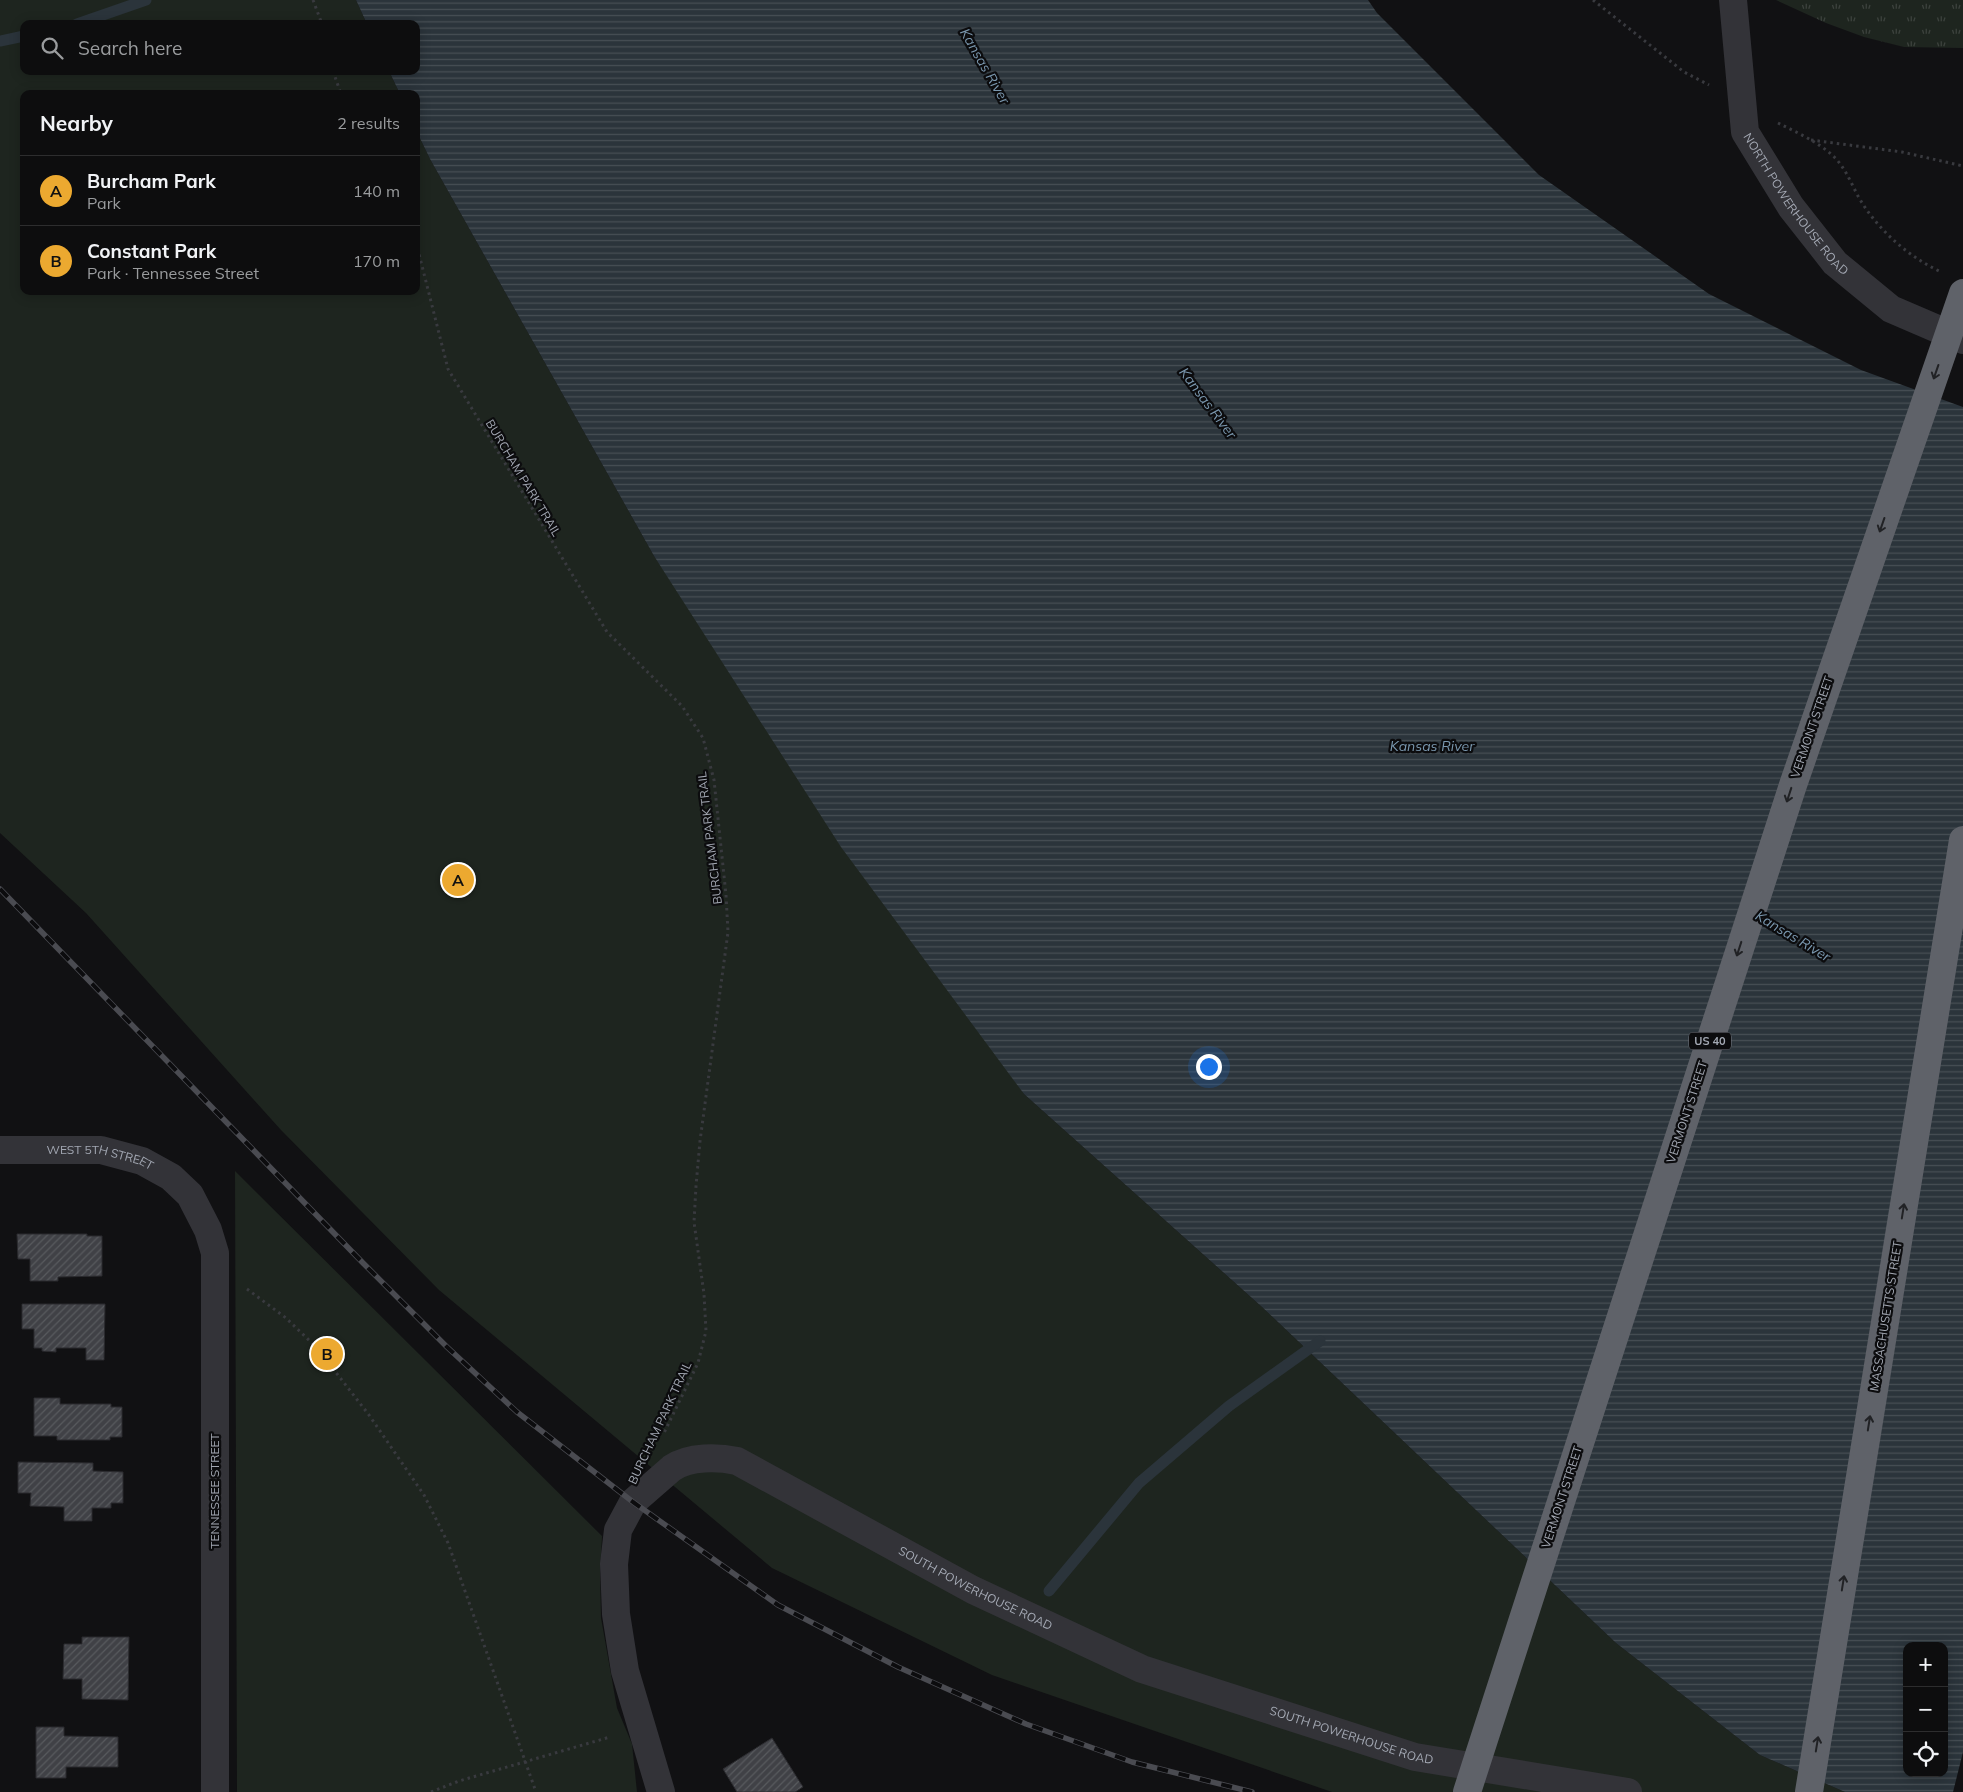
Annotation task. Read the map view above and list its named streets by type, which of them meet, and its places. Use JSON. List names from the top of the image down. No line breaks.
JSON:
{"streets":{"highway":["VERMONT STREET","US 40","MASSACHUSETTS STREET"],"street":["NORTH POWERHOUSE ROAD","WEST 5TH STREET","TENNESSEE STREET","SOUTH POWERHOUSE ROAD"],"path":["BURCHAM PARK TRAIL"]},"crossings":[["WEST 5TH STREET","TENNESSEE STREET"]],"one_way":["VERMONT STREET","MASSACHUSETTS STREET"],"water":["Kansas River"],"page":{"search":"Search here","heading":["Nearby","2 results"],"list":[{"mark":"A","name":"Burcham Park","note":"Park","value":"140 m"},{"mark":"B","name":"Constant Park","note":"Park · Tennessee Street","value":"170 m"}],"pins":["A","B"],"map_buttons":["+","−"]}}
